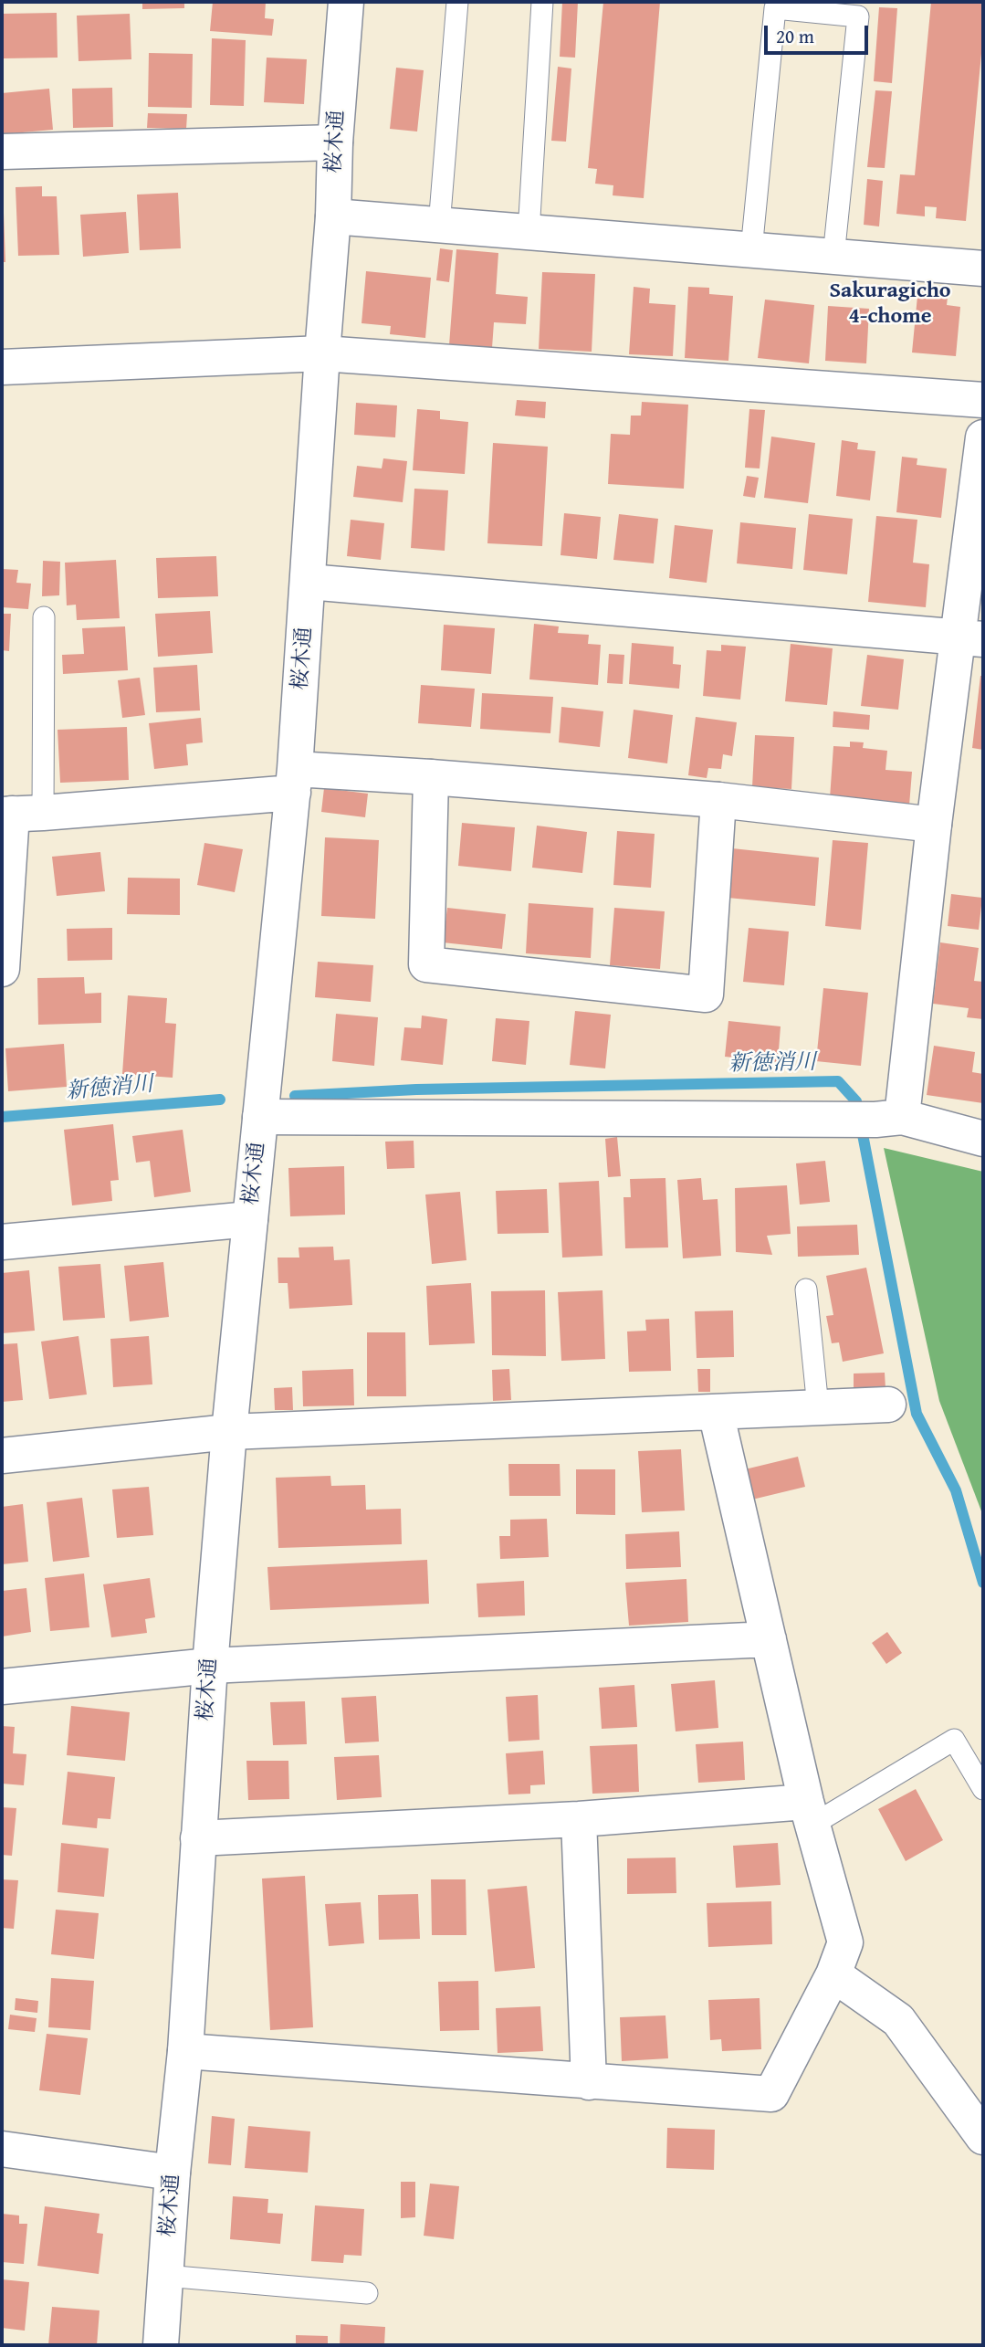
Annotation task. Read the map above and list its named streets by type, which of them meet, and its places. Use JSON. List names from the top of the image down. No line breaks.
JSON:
{"streets":{"street":["桜木通"]},"districts":["Sakuragicho 4-chome"],"water":["新徳消川"],"scale_bar":"20 m"}
